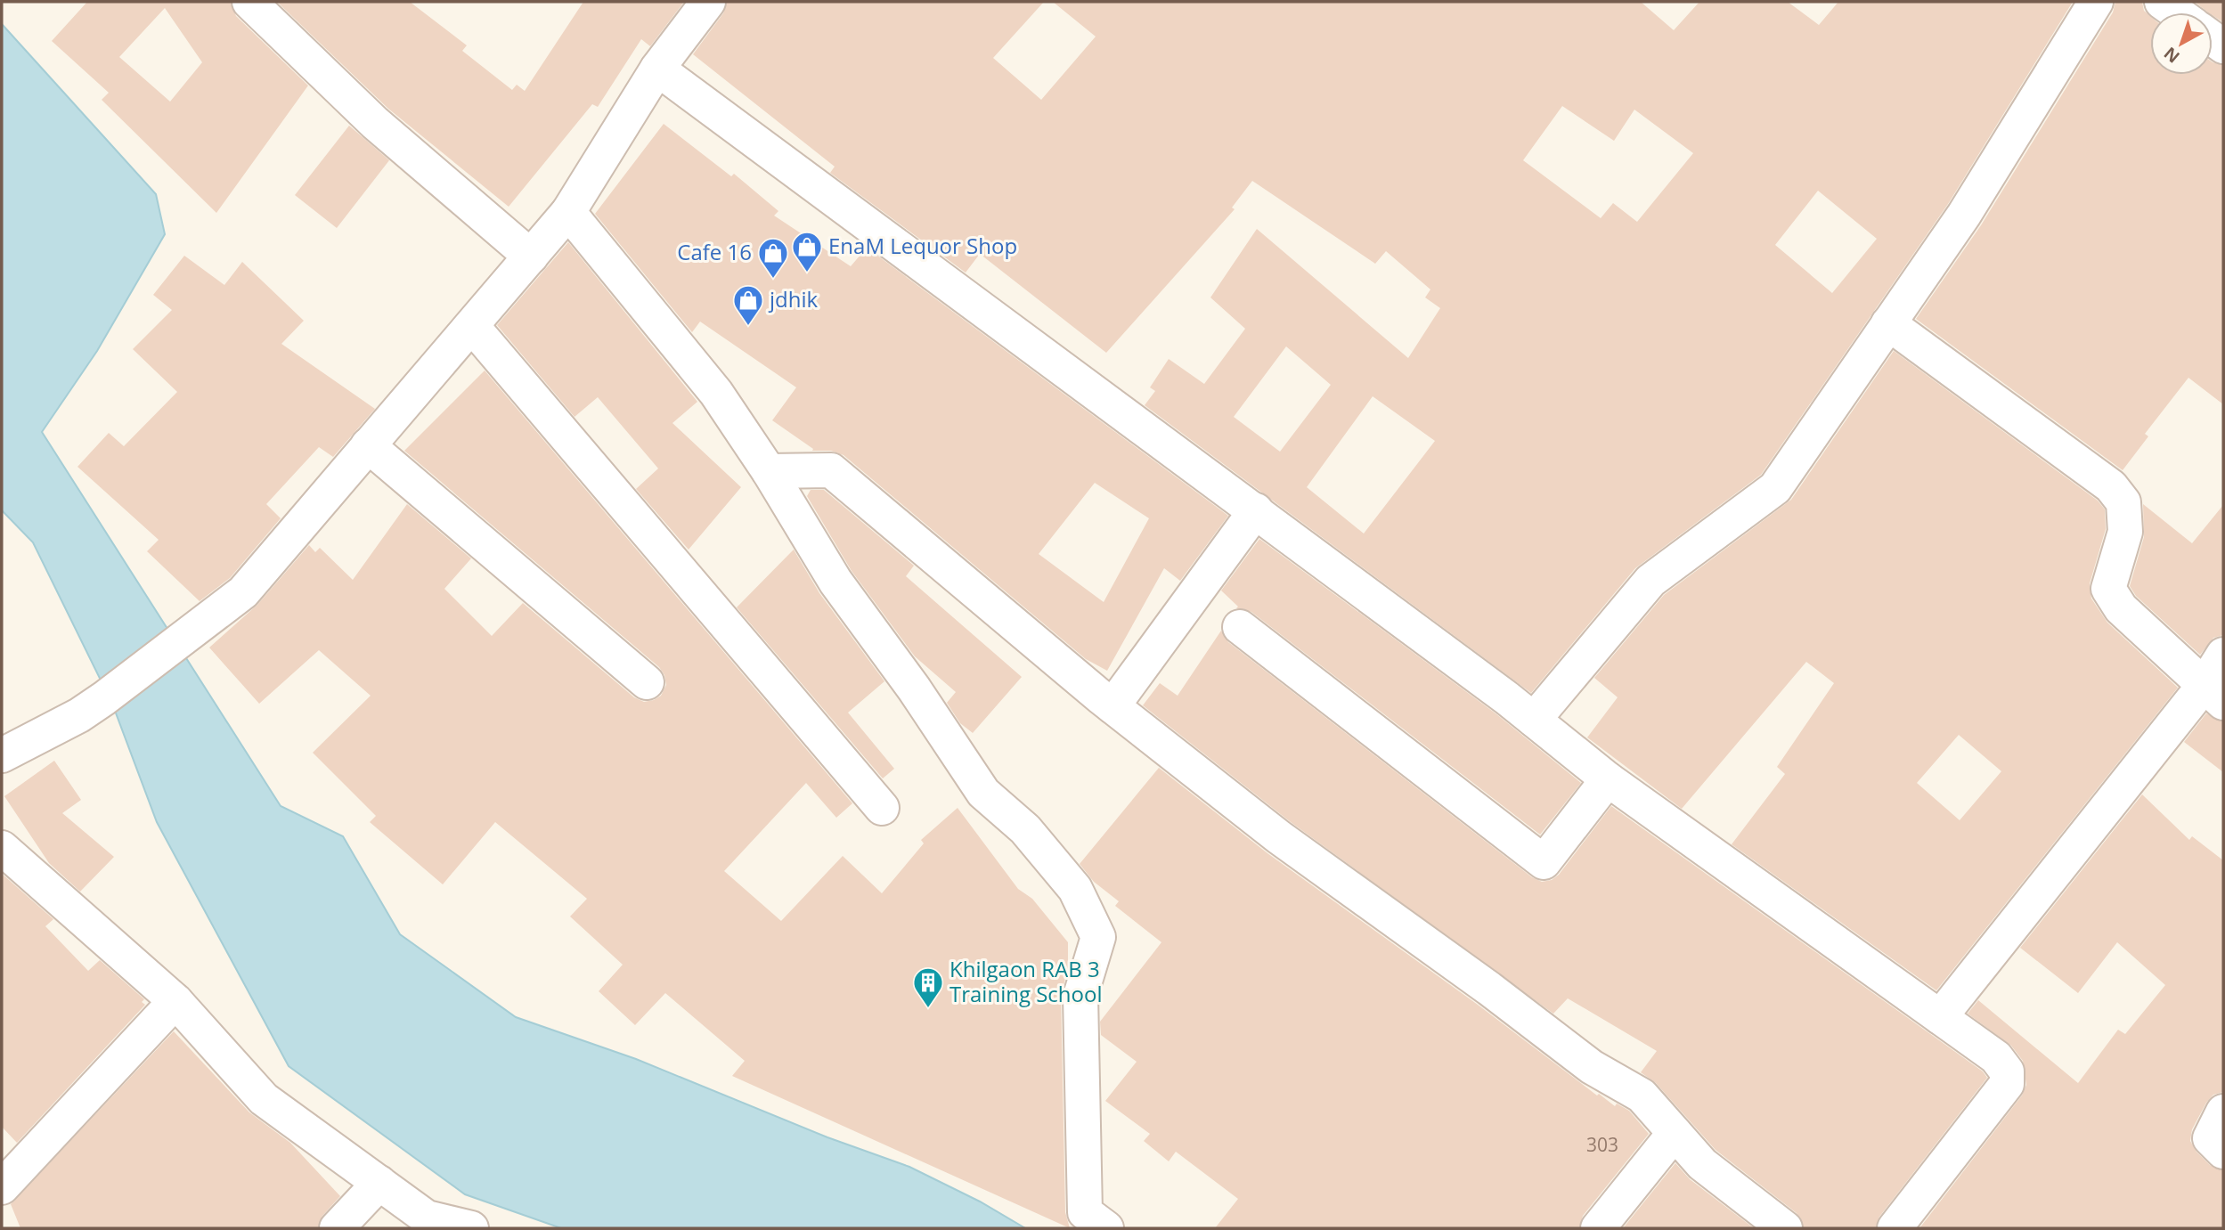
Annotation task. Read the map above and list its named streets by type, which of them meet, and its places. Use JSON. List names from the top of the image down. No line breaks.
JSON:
{"places":{"shop":["EnaM Lequor Shop","Cafe 16","jdhik"],"building":["Khilgaon RAB 3 Training School"]},"house_numbers":["303"],"north":"bottom left"}
